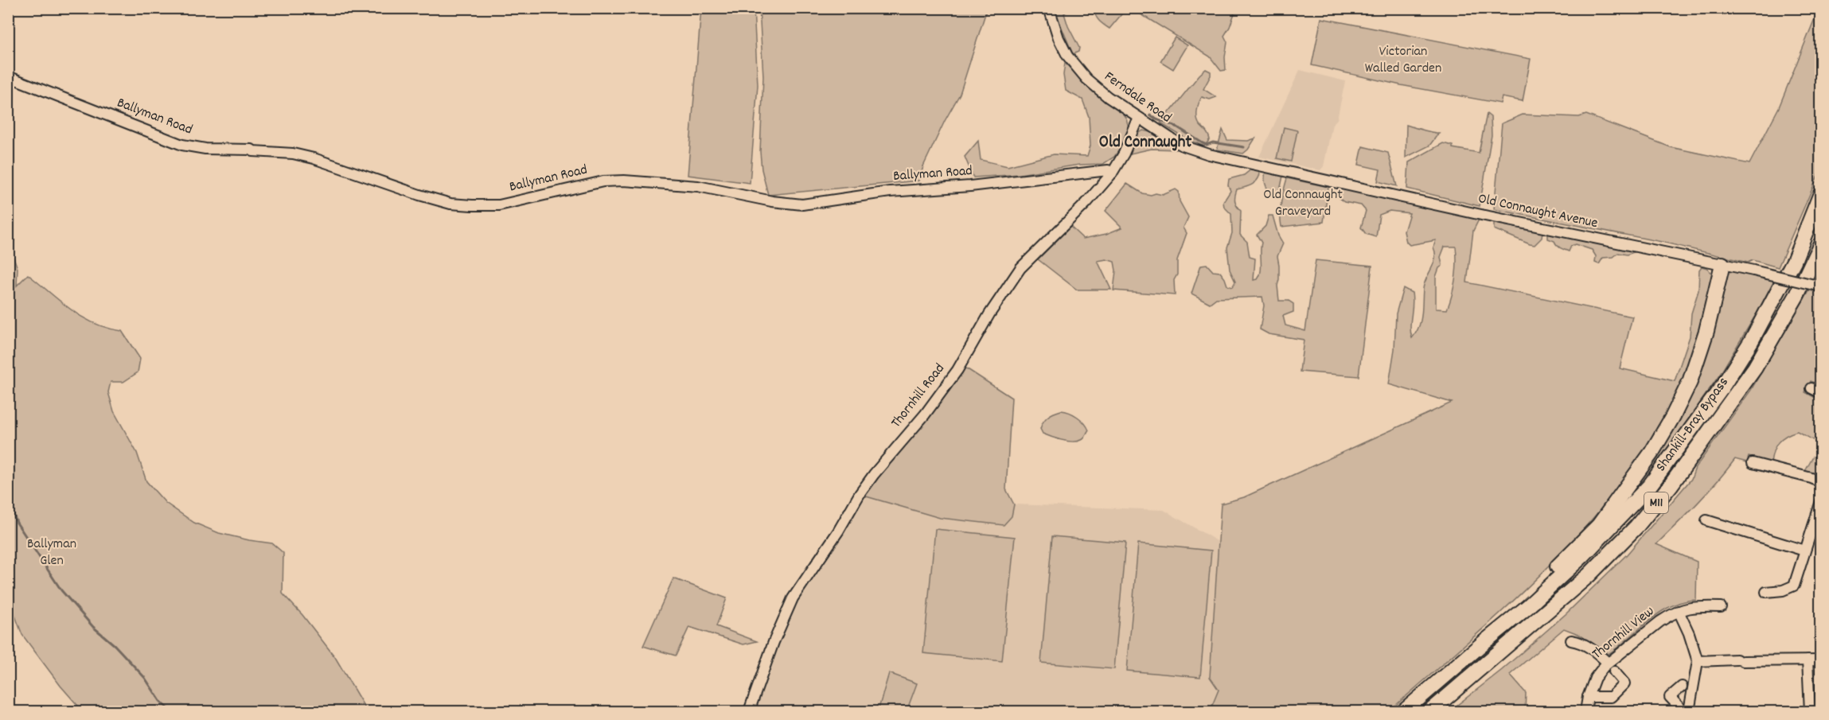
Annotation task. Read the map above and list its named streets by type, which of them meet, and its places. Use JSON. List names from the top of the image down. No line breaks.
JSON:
{"streets":{"highway":["Shankill-Bray Bypass","M11"],"street":["Ferndale Road","Ballyman Road","Old Connaught Avenue","Thornhill Road","Thornhill View"]},"crossings":[["Ferndale Road","Old Connaught Avenue"],["Ferndale Road","Thornhill Road"],["Ballyman Road","Thornhill Road"]],"districts":["Old Connaught"],"parks":["Victorian Walled Garden","Old Connaught Graveyard","Ballyman Glen"]}
